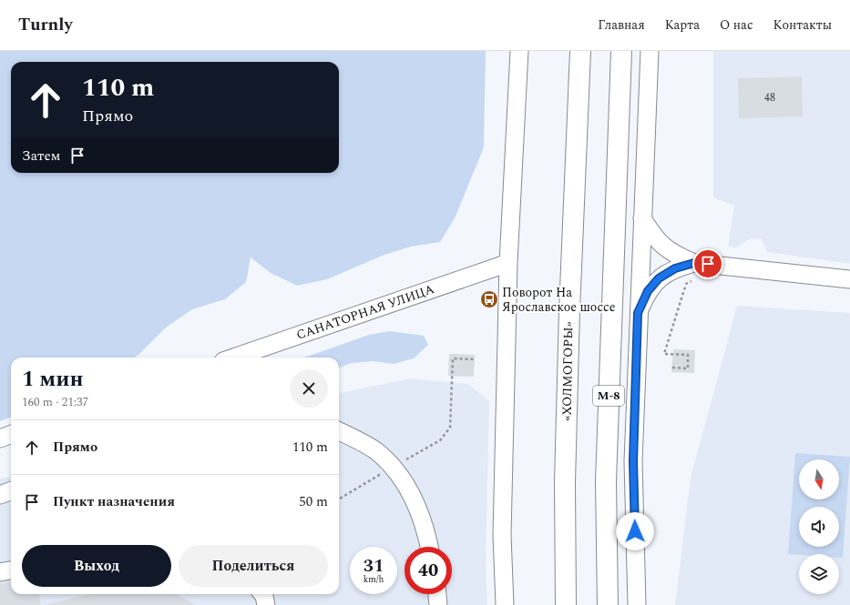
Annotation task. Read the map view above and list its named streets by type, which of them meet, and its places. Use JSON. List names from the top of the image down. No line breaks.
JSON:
{"streets":{"highway":["«ХОЛМОГОРЫ»","М-8"],"street":["САНАТОРНАЯ УЛИЦА"]},"places":{"bus stop":["Поворот На Ярославское шоссе"]},"house_numbers":["48"],"north":"bottom","page":{"header":"Turnly","nav":["Главная","Карта","О нас","Контакты"],"turn":["110 m","Прямо"],"then":"Затем","heading":["1 мин","160 m · 21:37"],"list":[{"name":"Прямо","value":"110 m"},{"name":"Пункт назначения","value":"50 m"}],"buttons":["Выход","Поделиться"],"speed":"31 km/h","limit":"40"}}
